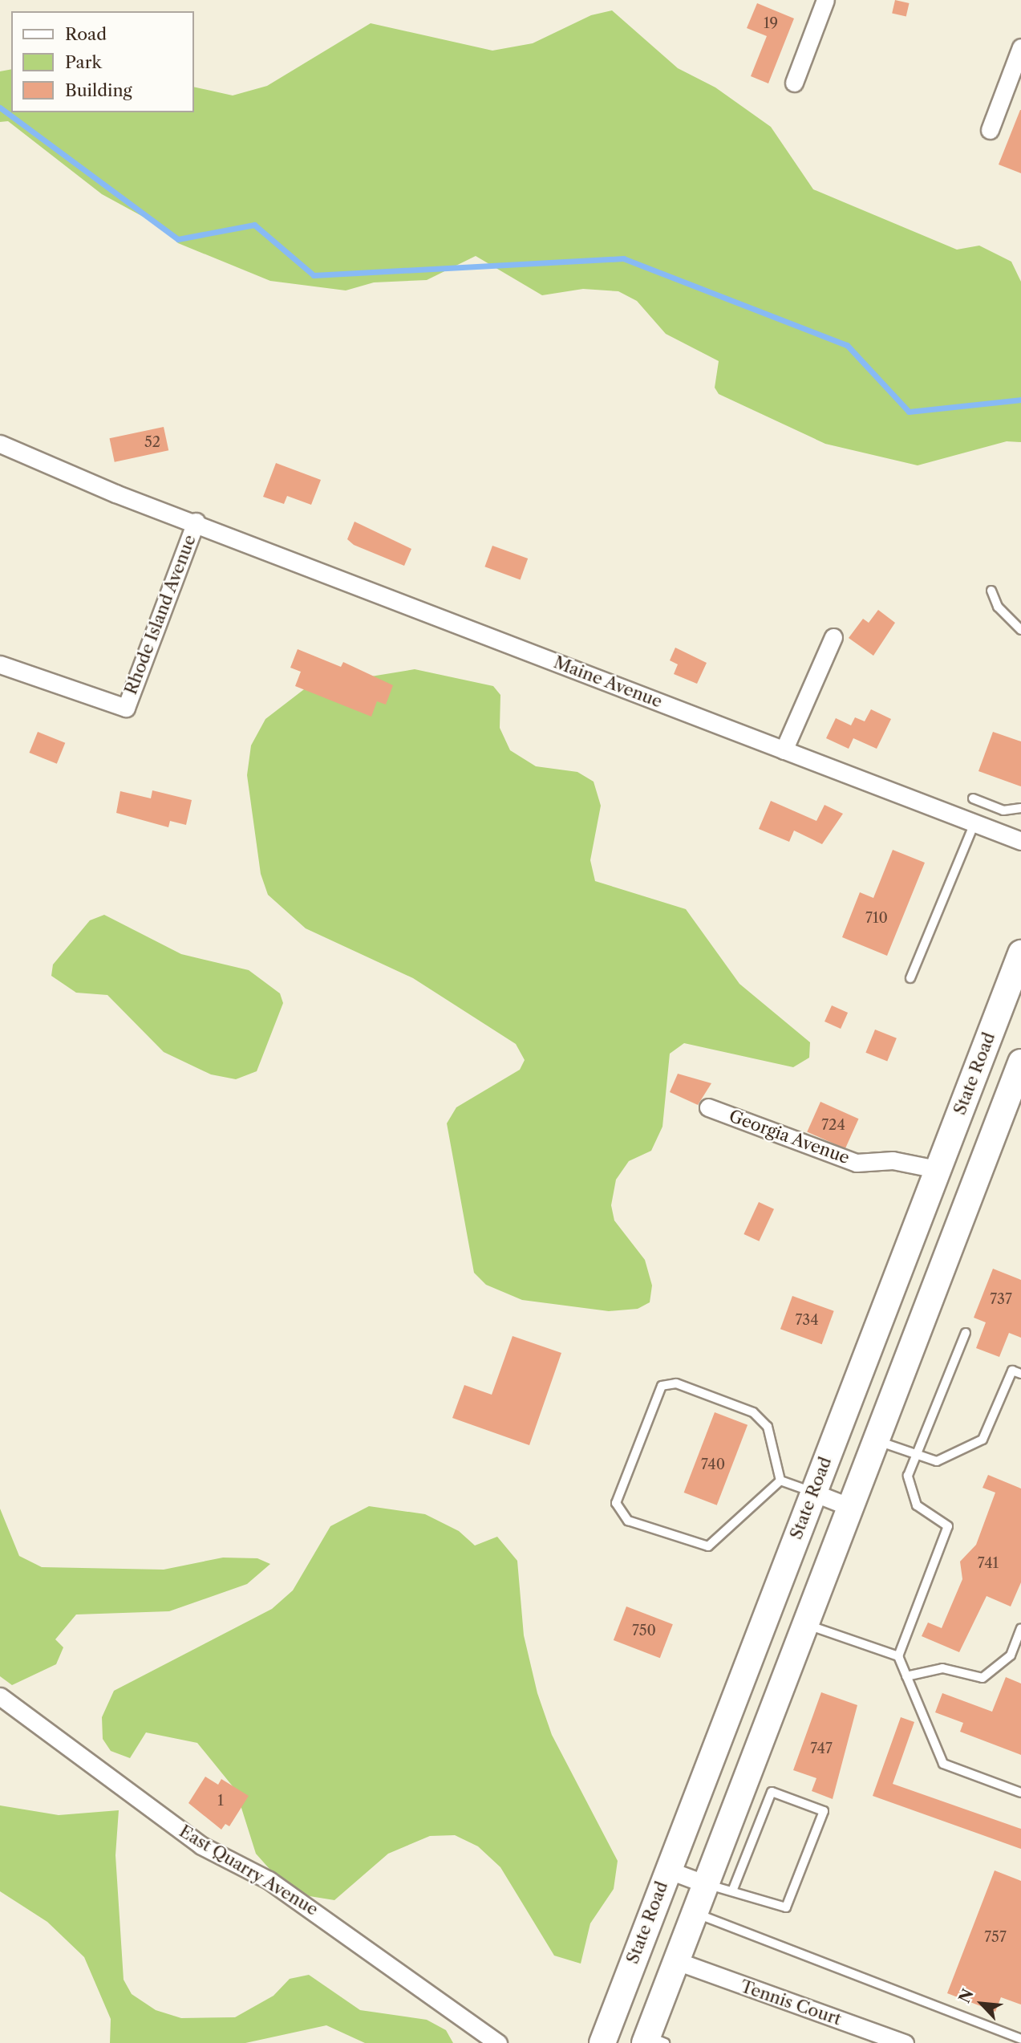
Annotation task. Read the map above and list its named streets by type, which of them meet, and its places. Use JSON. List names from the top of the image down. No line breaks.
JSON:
{"streets":{"main road":["State Road"],"street":["Rhode Island Avenue","Maine Avenue","Georgia Avenue","East Quarry Avenue","Tennis Court"]},"crossings":[["Rhode Island Avenue","Maine Avenue"],["State Road","Georgia Avenue"]],"house_numbers":["19","52","710","724","737","734","740","741","750","747","1","757"],"legend":["Road","Park","Building"],"north":"top left"}
